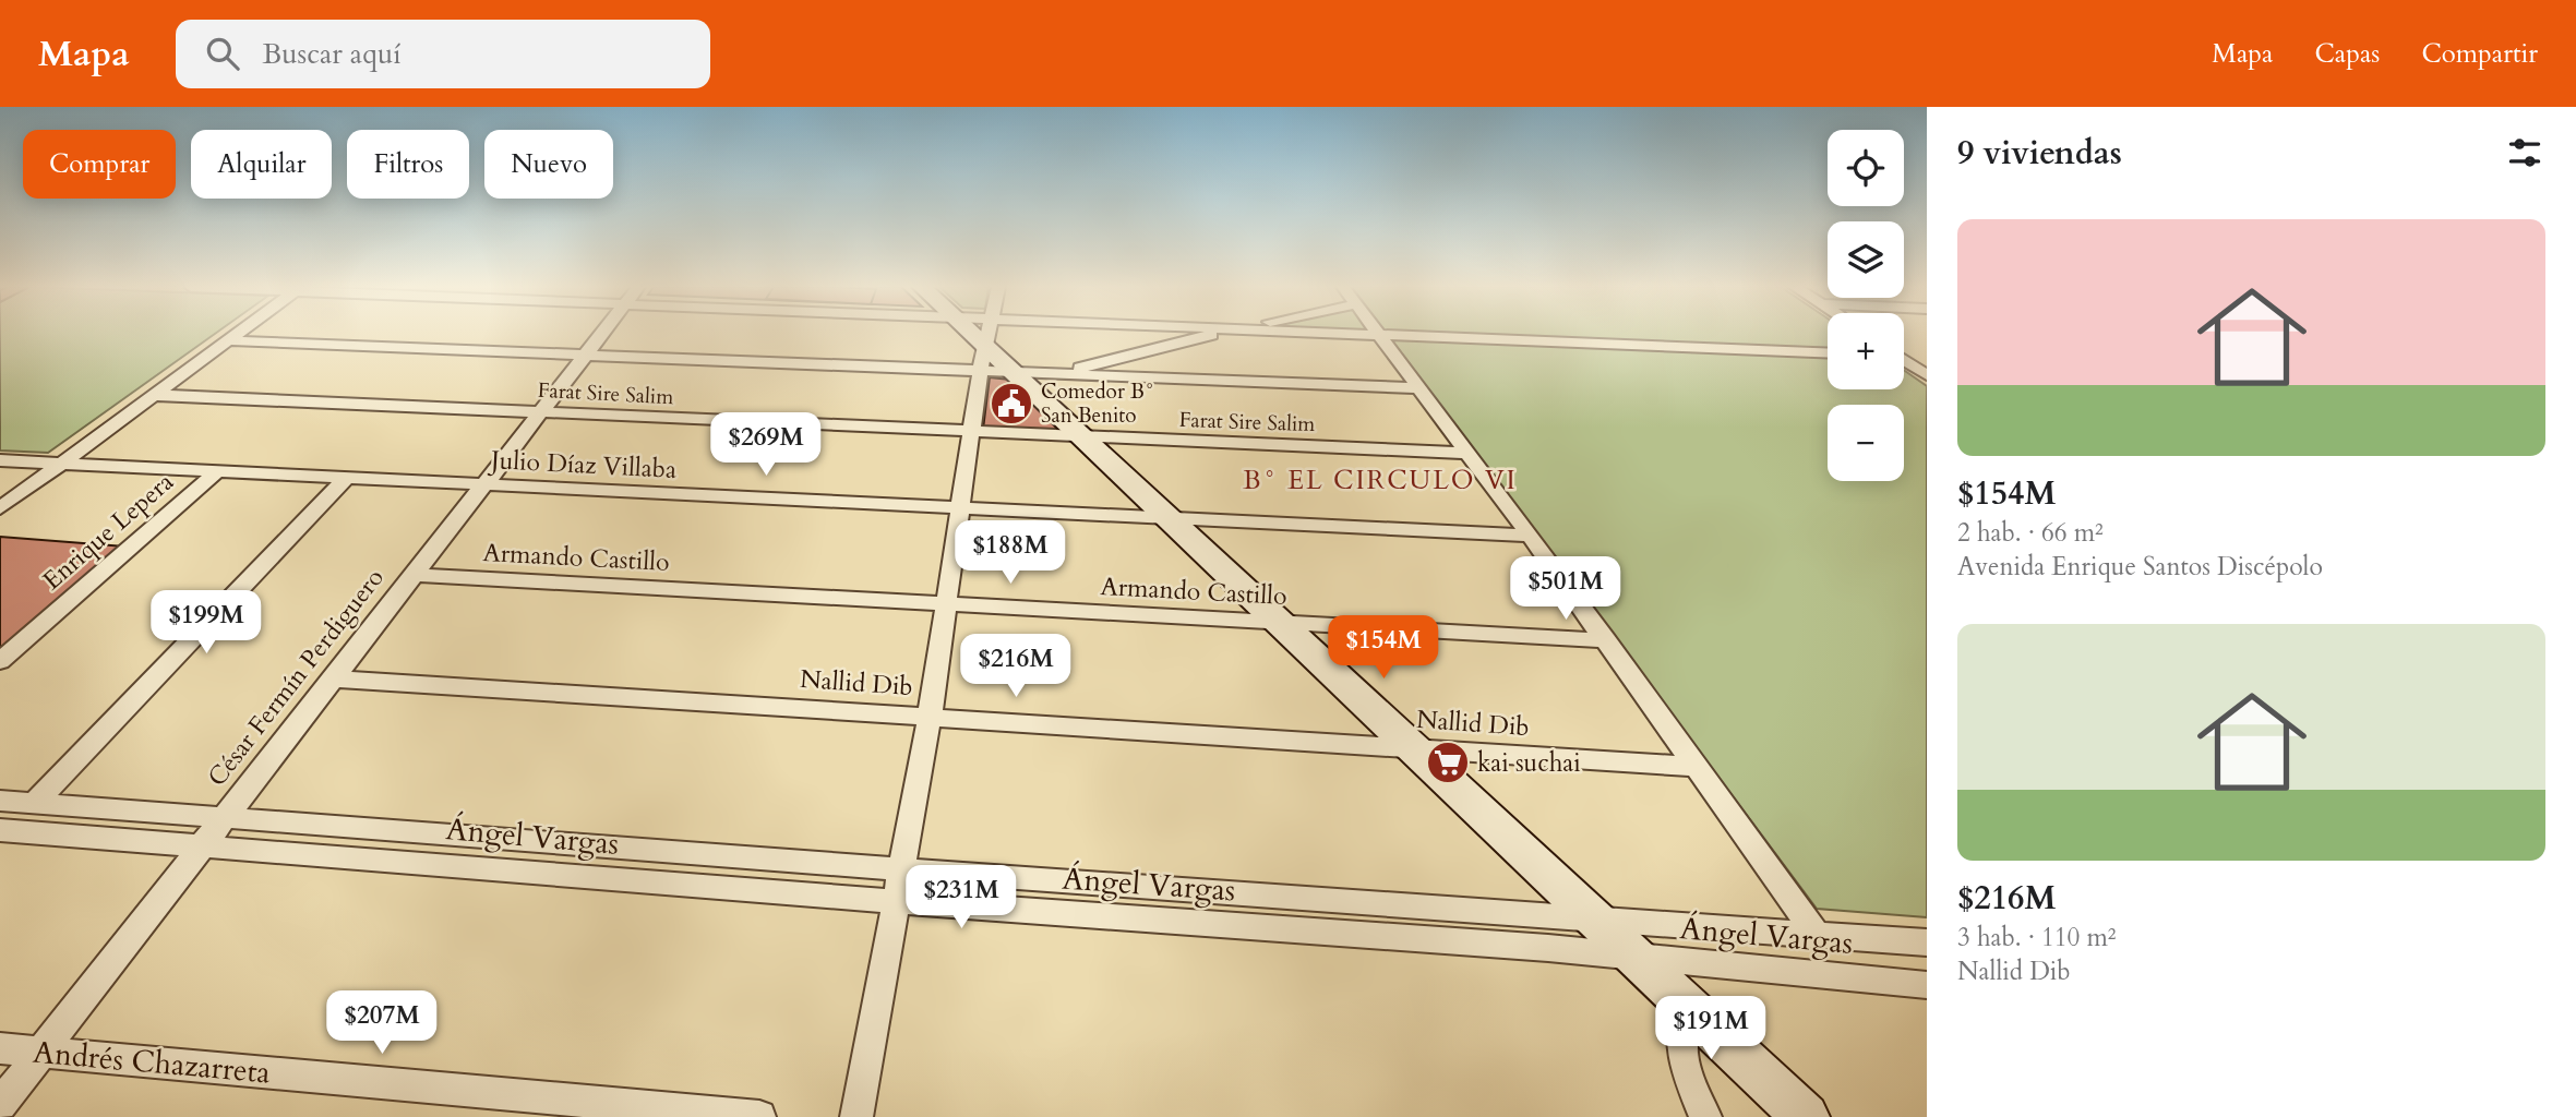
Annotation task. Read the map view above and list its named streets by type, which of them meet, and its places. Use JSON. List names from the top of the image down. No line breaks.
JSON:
{"streets":{"street":["Farat Sire Salim","Julio Díaz Villaba","Enrique Lepera","Armando Castillo","César Fermín Perdiguero","Nallid Dib","Ángel Vargas","Andrés Chazarreta"]},"crossings":[["Farat Sire Salim","César Fermín Perdiguero"],["Julio Díaz Villaba","Enrique Lepera"],["Julio Díaz Villaba","César Fermín Perdiguero"],["Armando Castillo","César Fermín Perdiguero"],["César Fermín Perdiguero","Nallid Dib"],["César Fermín Perdiguero","Ángel Vargas"],["César Fermín Perdiguero","Andrés Chazarreta"]],"districts":["B° EL CIRCULO VI"],"places":{"public building":["Comedor B° San Benito"],"supermarket":["kai suchai"]},"page":{"header":"Mapa","search":"Buscar aquí","nav":["Mapa","Capas","Compartir"],"heading":"9 viviendas","map_buttons":["+","−"],"chip":["Comprar","Alquilar","Filtros","Nuevo"],"list":[{"name":"$154M","note":"2 hab. · 66 m² · Avenida Enrique Santos Discépolo"},{"name":"$216M","note":"3 hab. · 110 m² · Nallid Dib"}],"price":["$269M","$188M","$501M","$199M","$154M","$216M","$231M","$207M","$191M"]}}
